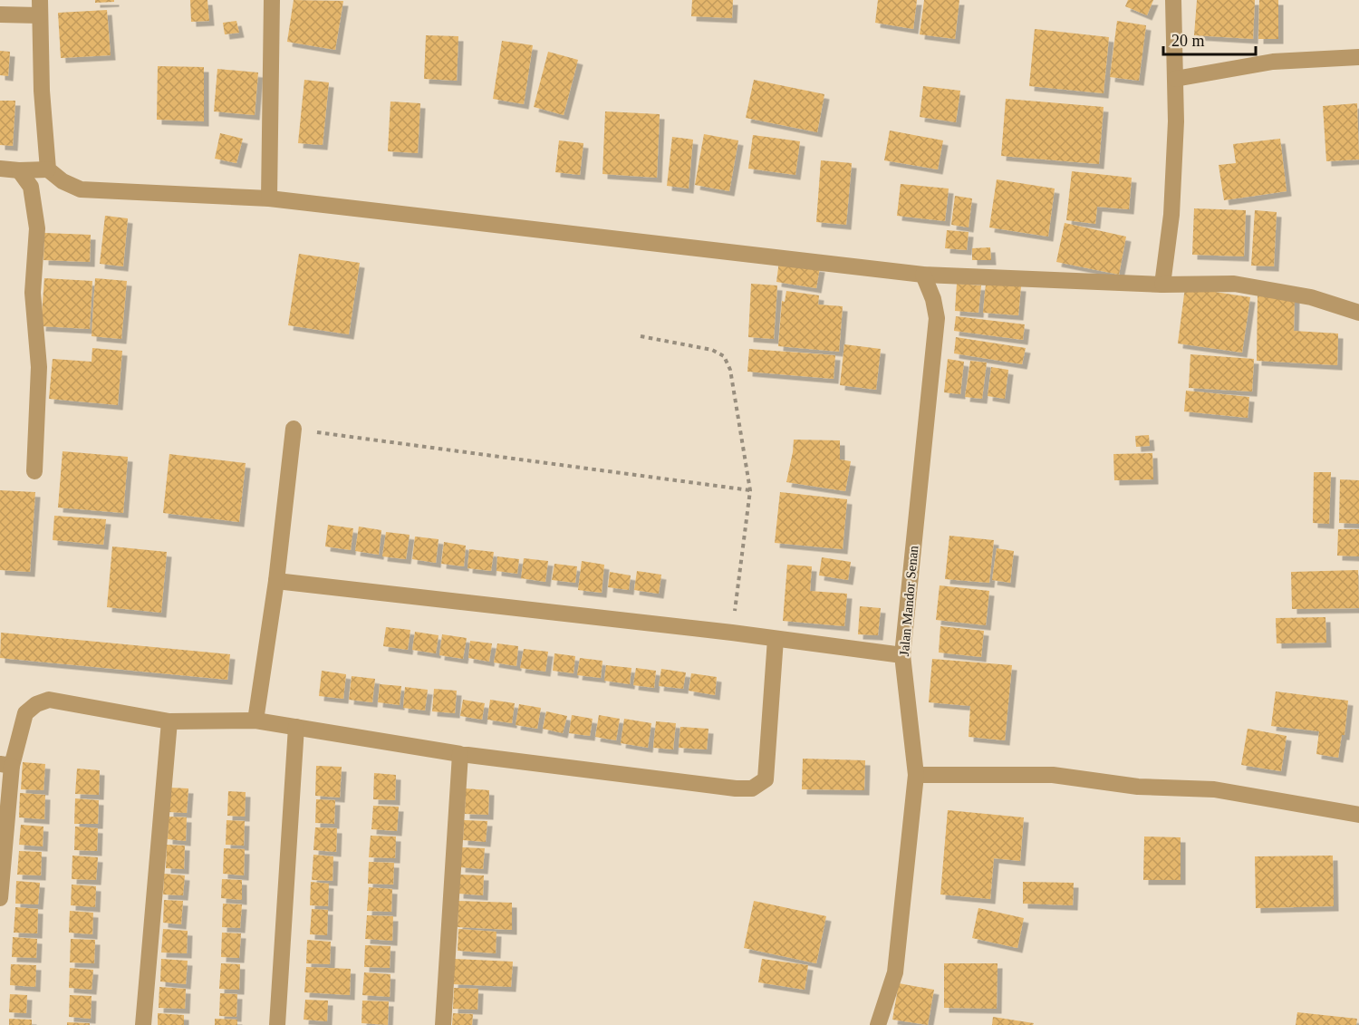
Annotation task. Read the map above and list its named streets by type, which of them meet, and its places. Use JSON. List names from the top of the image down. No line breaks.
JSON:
{"streets":{"street":["Jalan Mandor Senan"]},"scale_bar":"20 m"}
